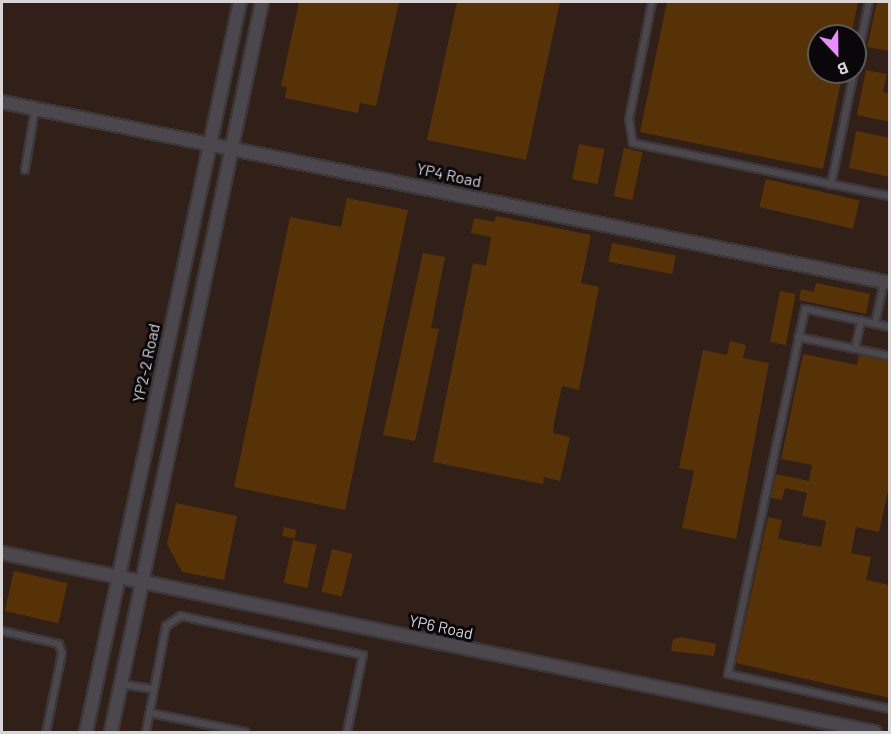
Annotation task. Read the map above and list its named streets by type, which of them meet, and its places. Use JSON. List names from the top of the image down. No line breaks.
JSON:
{"streets":{"street":["YP4 Road","YP2-2 Road","YP6 Road"]},"crossings":[["YP4 Road","YP2-2 Road"],["YP2-2 Road","YP6 Road"]],"north":"bottom"}
